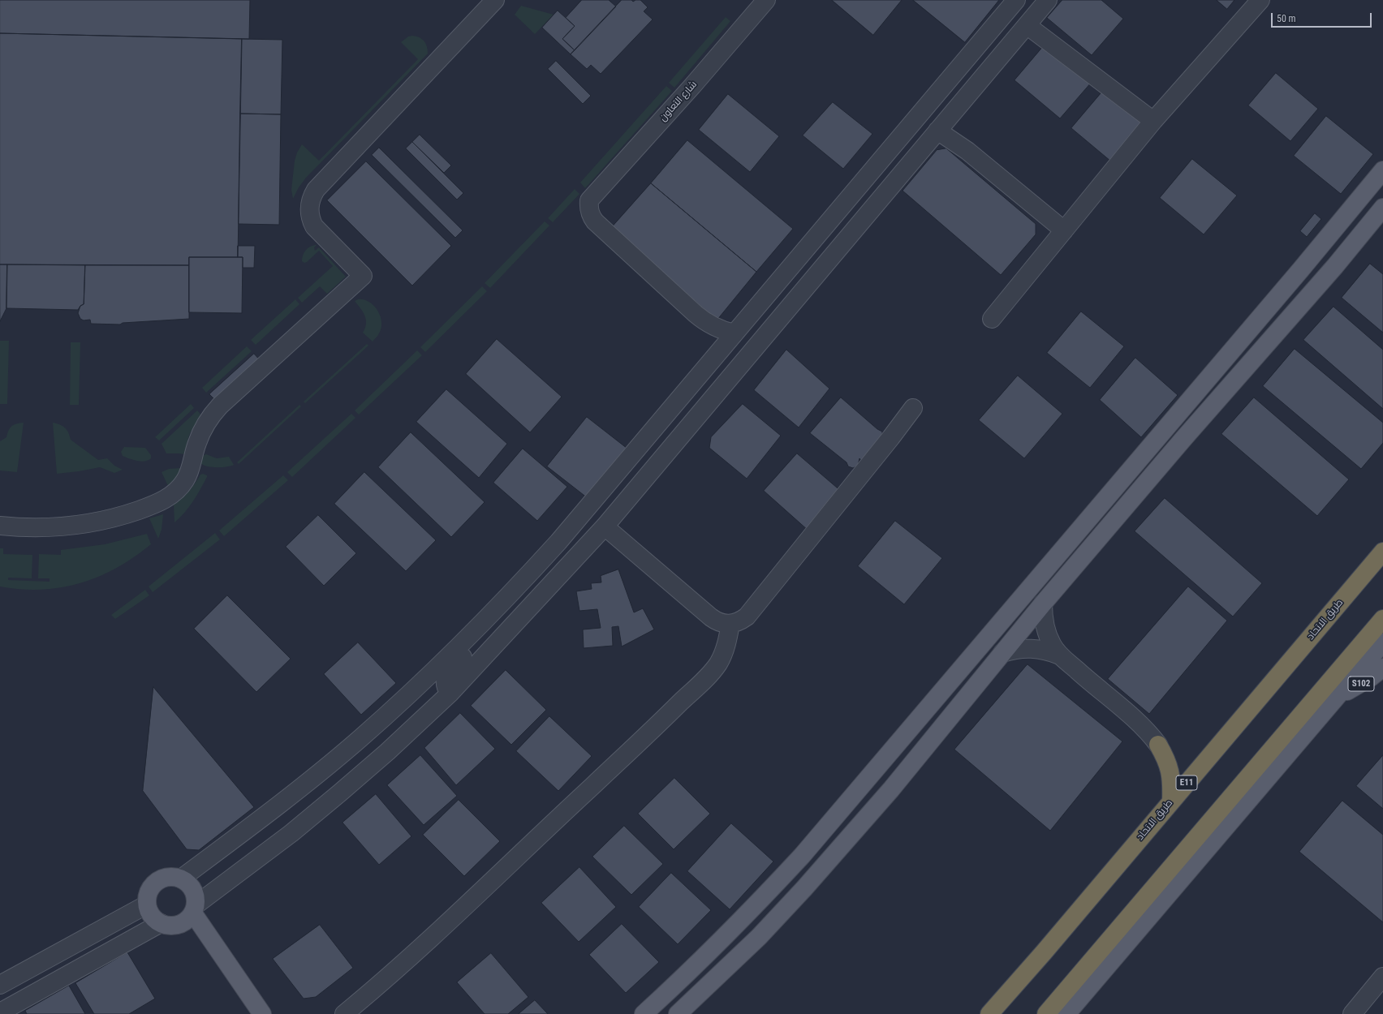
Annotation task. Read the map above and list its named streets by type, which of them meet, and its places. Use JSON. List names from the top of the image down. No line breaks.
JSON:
{"streets":{"highway":["طريق الاتحاد","E11"],"main road":["S102"],"street":["شارع التعاون"]},"scale_bar":"50 m"}
